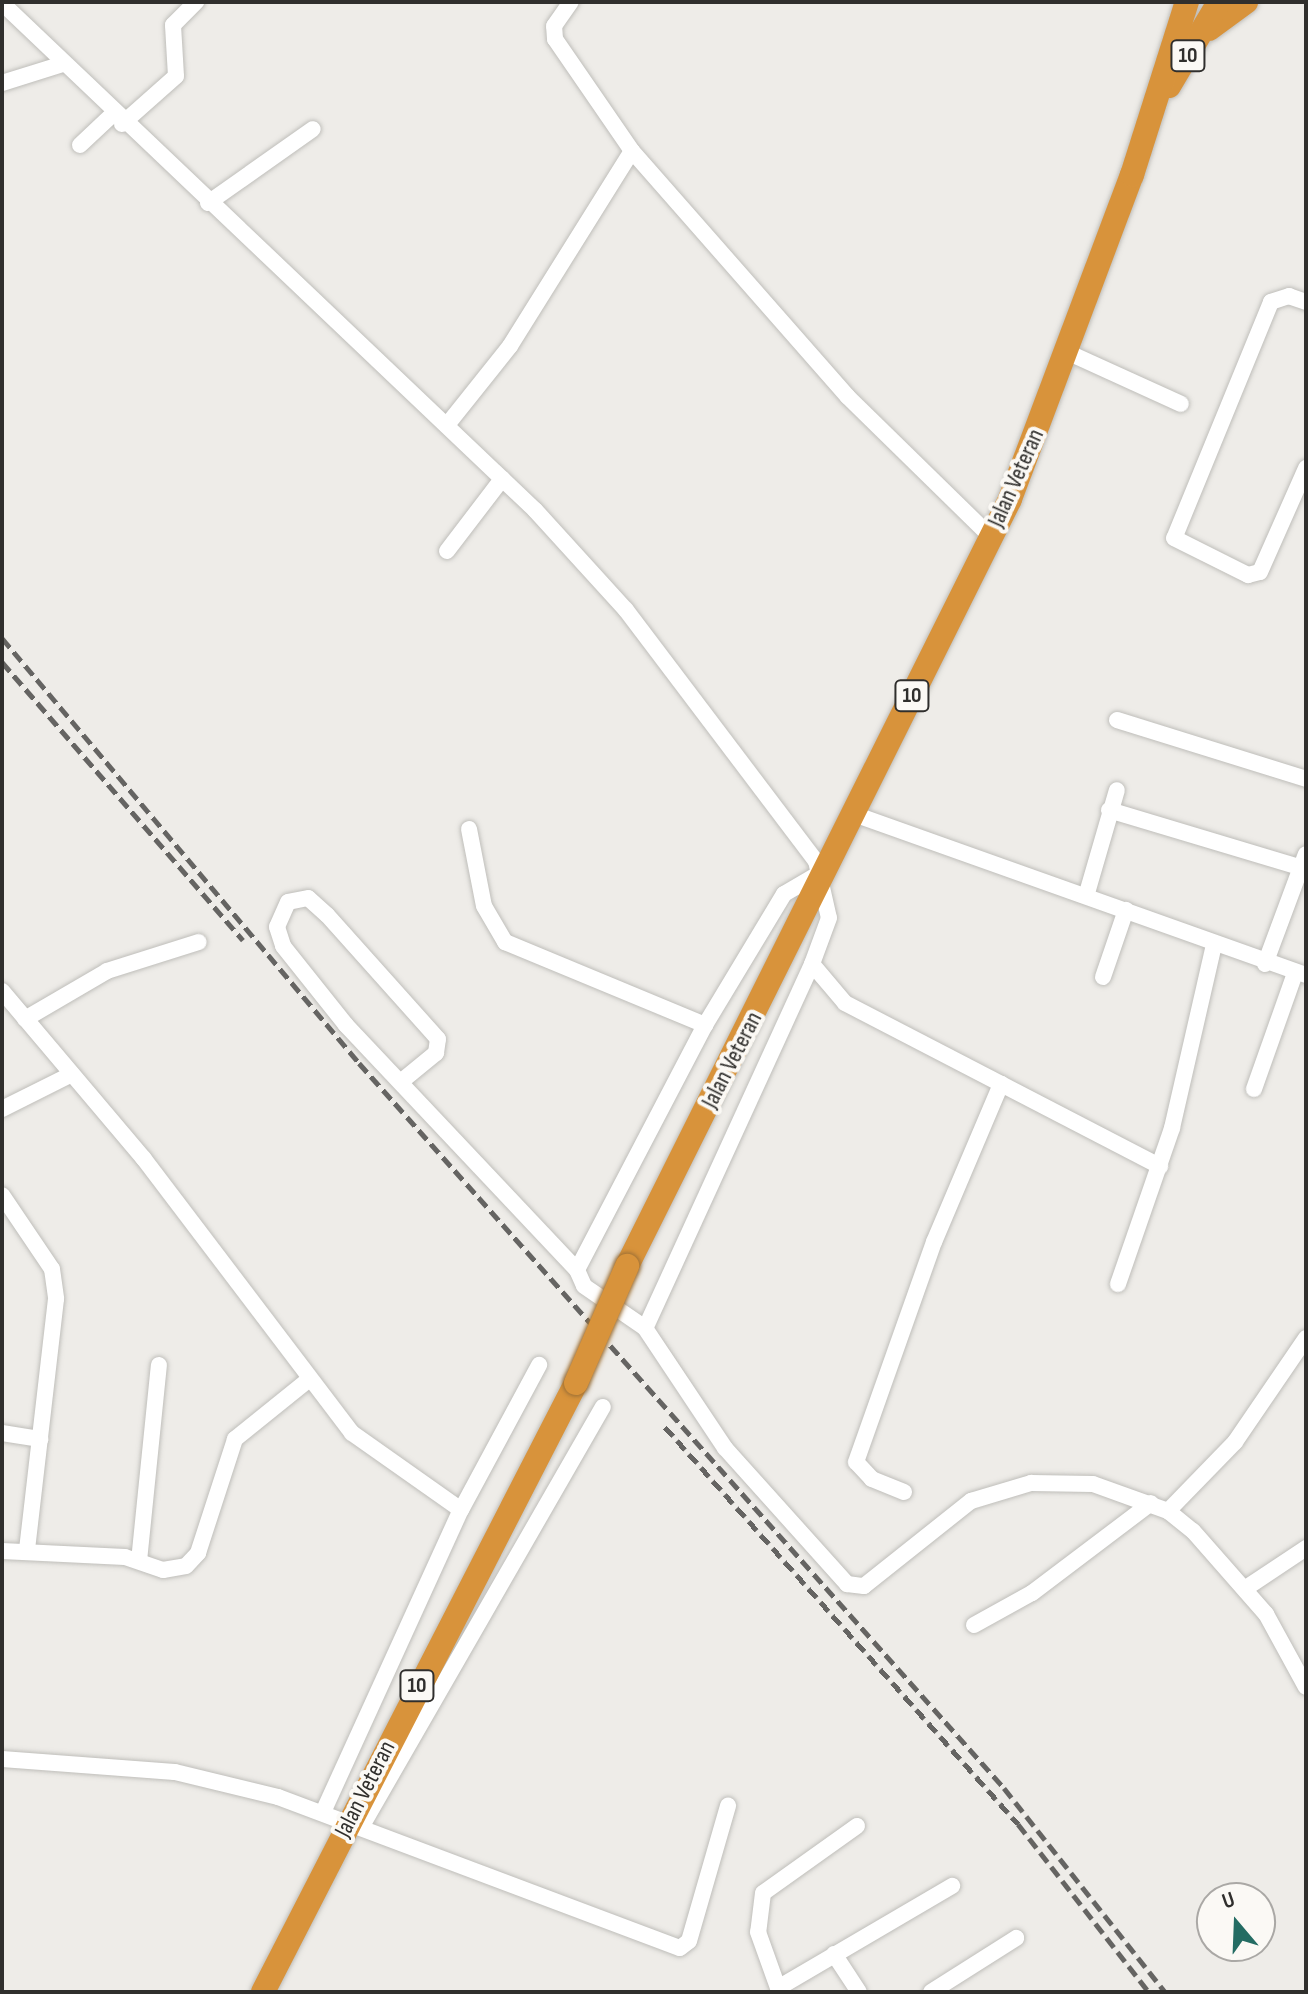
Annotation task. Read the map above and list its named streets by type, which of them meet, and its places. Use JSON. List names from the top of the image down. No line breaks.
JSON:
{"streets":{"highway":["10","Jalan Veteran"]},"north":"top"}
